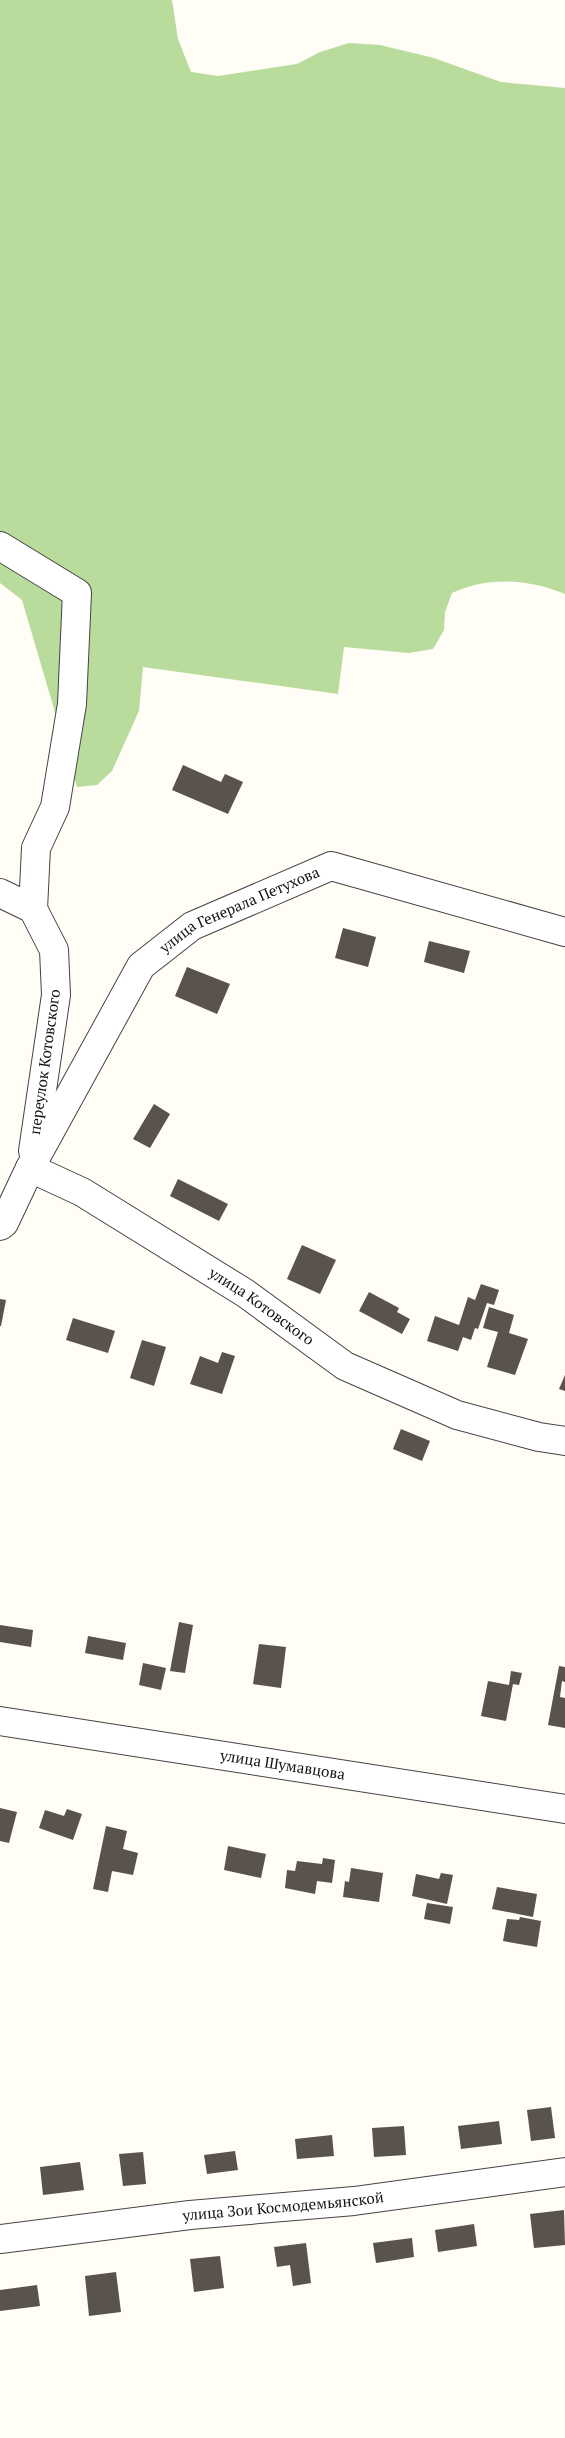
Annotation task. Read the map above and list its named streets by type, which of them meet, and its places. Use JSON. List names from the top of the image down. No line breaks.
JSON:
{"streets":{"street":["улица Генерала Петухова","переулок Котовского","улица Котовского","улица Шумавцова","улица Зои Космодемьянской"]},"crossings":[["улица Генерала Петухова","переулок Котовского"],["улица Генерала Петухова","улица Котовского"],["переулок Котовского","улица Котовского"]]}
